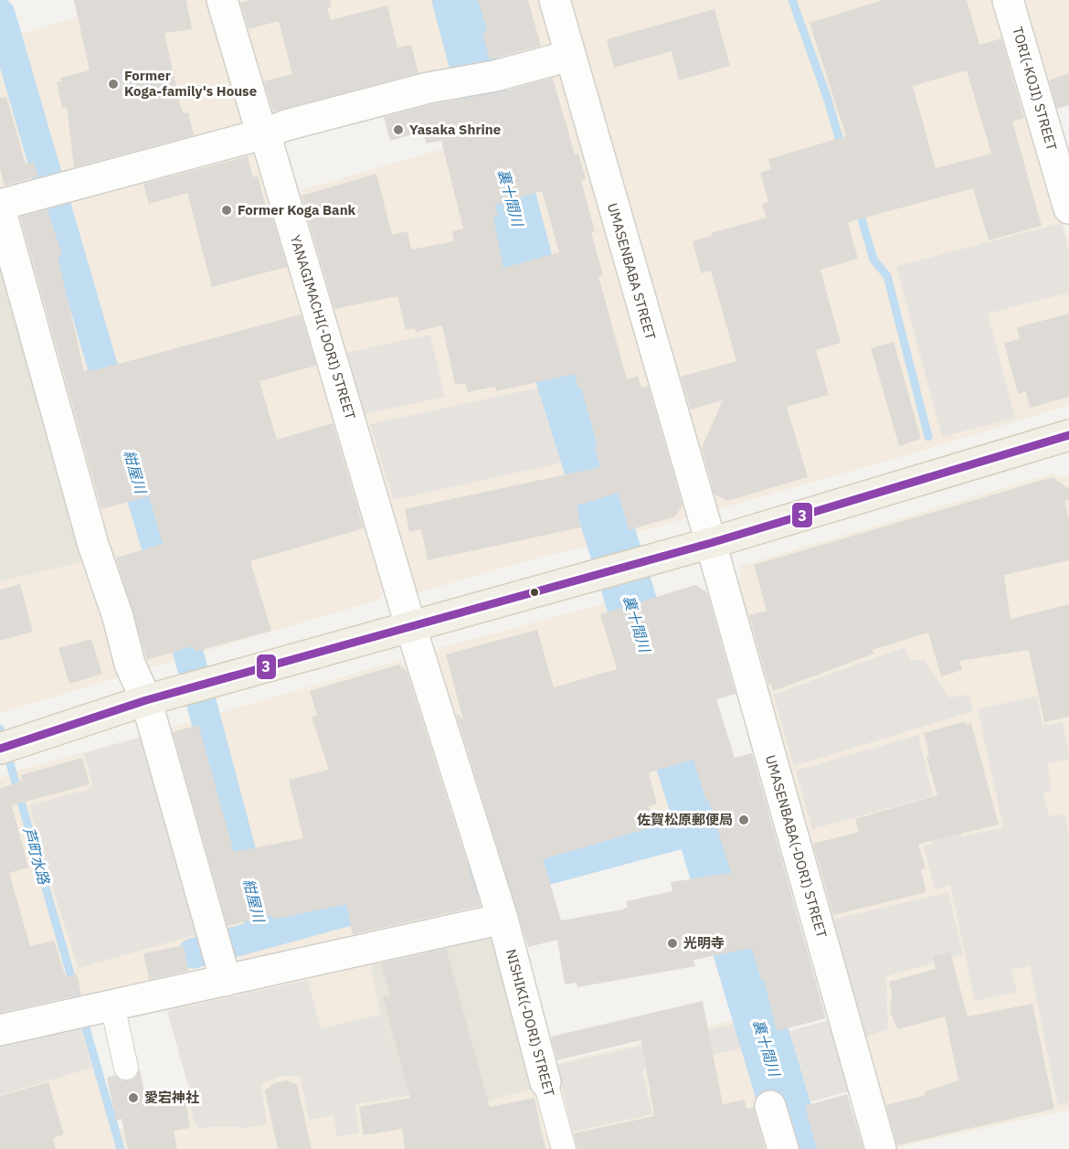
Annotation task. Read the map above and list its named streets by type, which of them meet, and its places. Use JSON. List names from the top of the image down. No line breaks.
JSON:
{"streets":{"street":["TORI(-KOJI) STREET","UMASENBABA STREET","YANAGIMACHI(-DORI) STREET","UMASENBABA(-DORI) STREET","NISHIKI(-DORI) STREET"]},"crossings":[["UMASENBABA STREET","UMASENBABA(-DORI) STREET"],["YANAGIMACHI(-DORI) STREET","NISHIKI(-DORI) STREET"]],"water":["裏十間川","紺屋川","芦町水路"],"places":["Former Koga-family's House","Yasaka Shrine","Former Koga Bank","佐賀松原郵便局","光明寺","愛宕神社"],"lines":["transit line 3"]}
